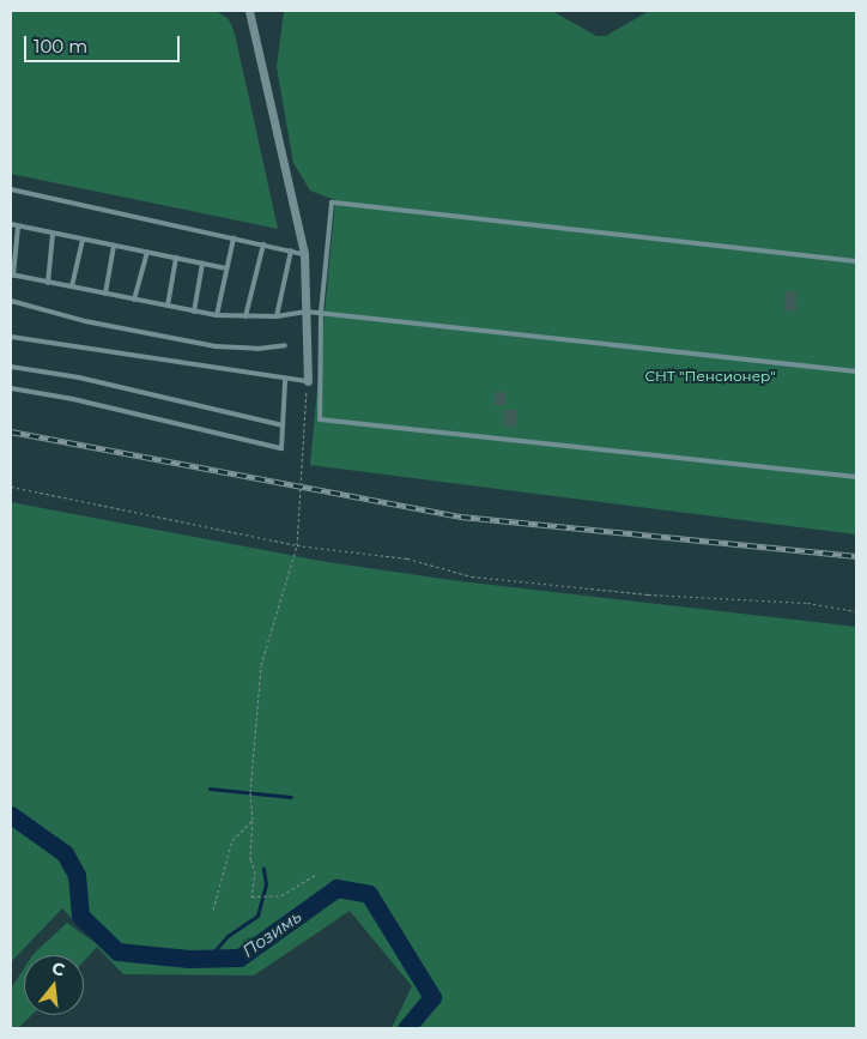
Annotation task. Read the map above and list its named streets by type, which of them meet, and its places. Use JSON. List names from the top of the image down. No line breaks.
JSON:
{"water":["Позимь"],"parks":["СНТ \"Пенсионер\""],"scale_bar":"100 m","north":"top"}
